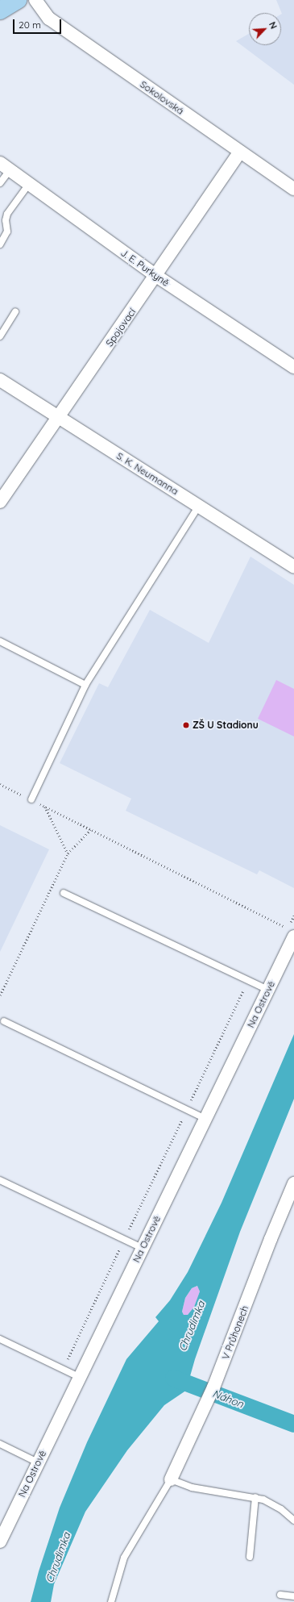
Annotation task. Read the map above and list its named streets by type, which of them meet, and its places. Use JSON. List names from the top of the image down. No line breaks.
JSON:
{"streets":{"street":["Sokolovská","J. E. Purkyně","Spojovací","S. K. Neumanna","Na Ostrově","V Průhonech"]},"crossings":[["Sokolovská","Spojovací"],["J. E. Purkyně","Spojovací"],["Spojovací","S. K. Neumanna"]],"water":["Chrudimka","Náhon"],"places":["ZŠ U Stadionu"],"scale_bar":"20 m","north":"top right"}
